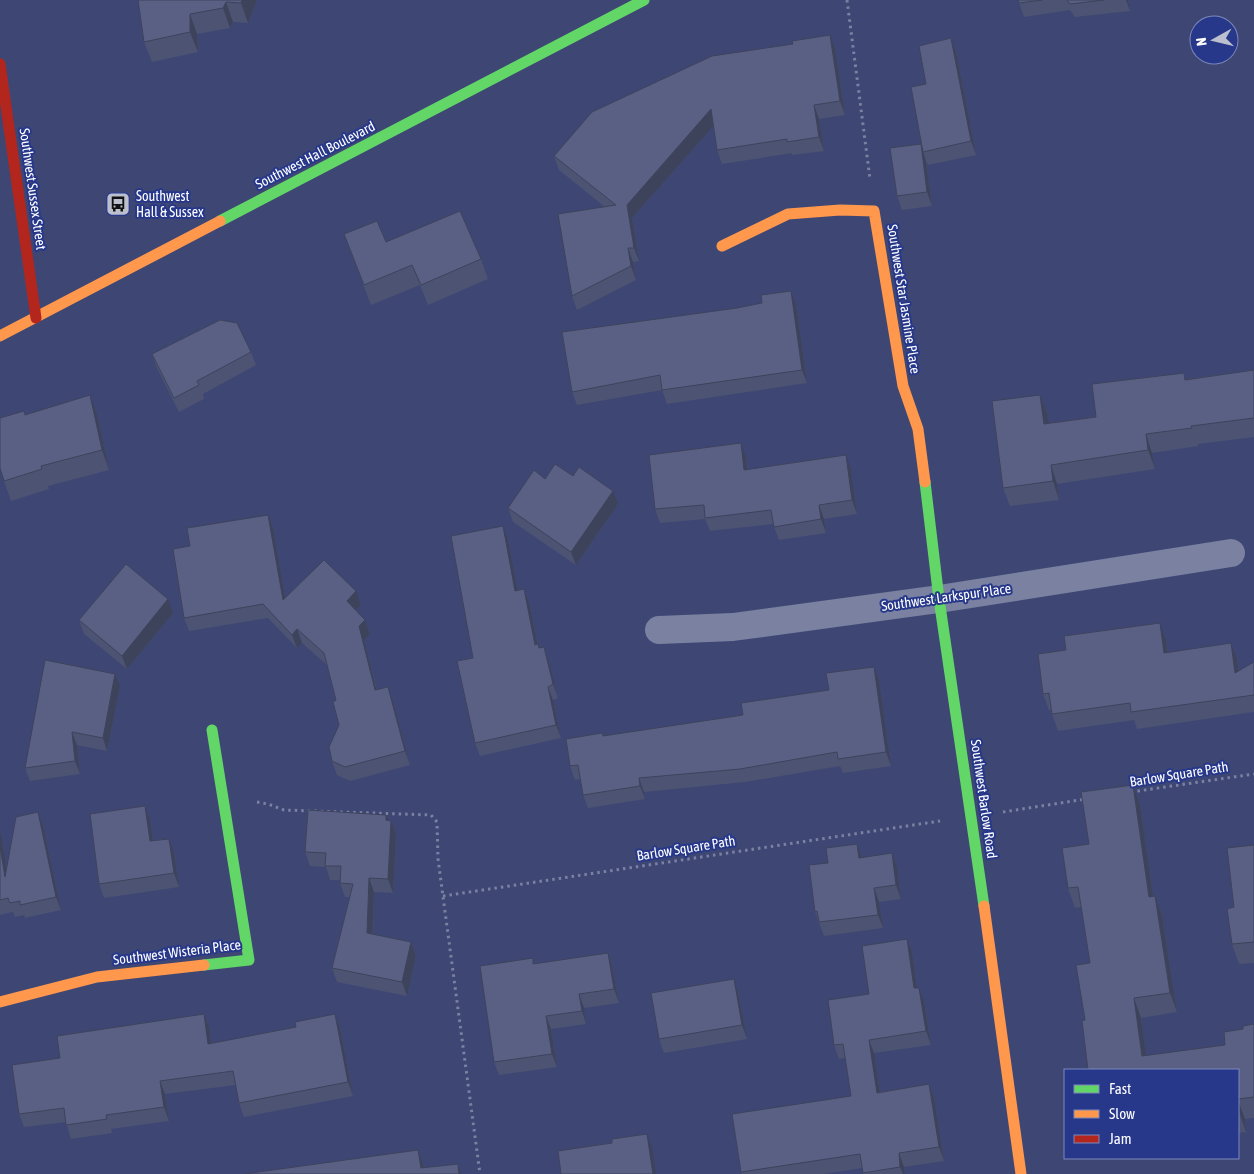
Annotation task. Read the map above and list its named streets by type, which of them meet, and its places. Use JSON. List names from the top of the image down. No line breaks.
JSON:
{"streets":{"street":["Southwest Hall Boulevard","Southwest Sussex Street","Southwest Star Jasmine Place","Southwest Larkspur Place","Southwest Barlow Road","Southwest Wisteria Place"],"path":["Barlow Square Path"]},"crossings":[["Southwest Hall Boulevard","Southwest Sussex Street"],["Southwest Star Jasmine Place","Southwest Barlow Road"],["Southwest Larkspur Place","Southwest Barlow Road"]],"places":{"bus stop":["Southwest Hall & Sussex"]},"legend":["Fast","Slow","Jam"],"north":"left"}
